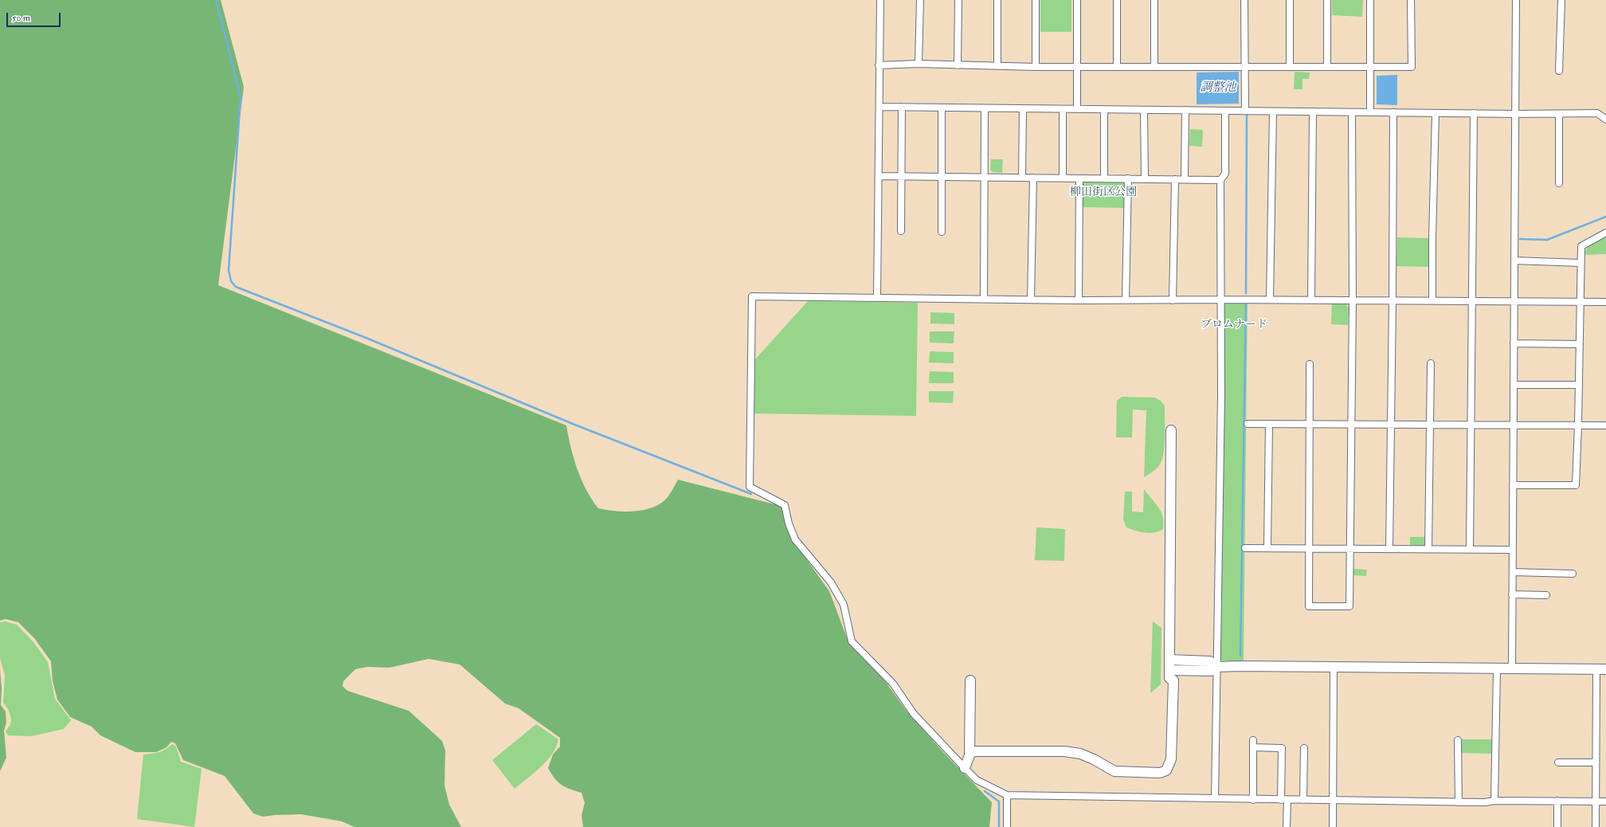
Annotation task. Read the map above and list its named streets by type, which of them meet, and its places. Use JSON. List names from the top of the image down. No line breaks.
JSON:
{"water":["調整池"],"parks":["柳田街区公園","プロムナード"],"scale_bar":"50 m"}
